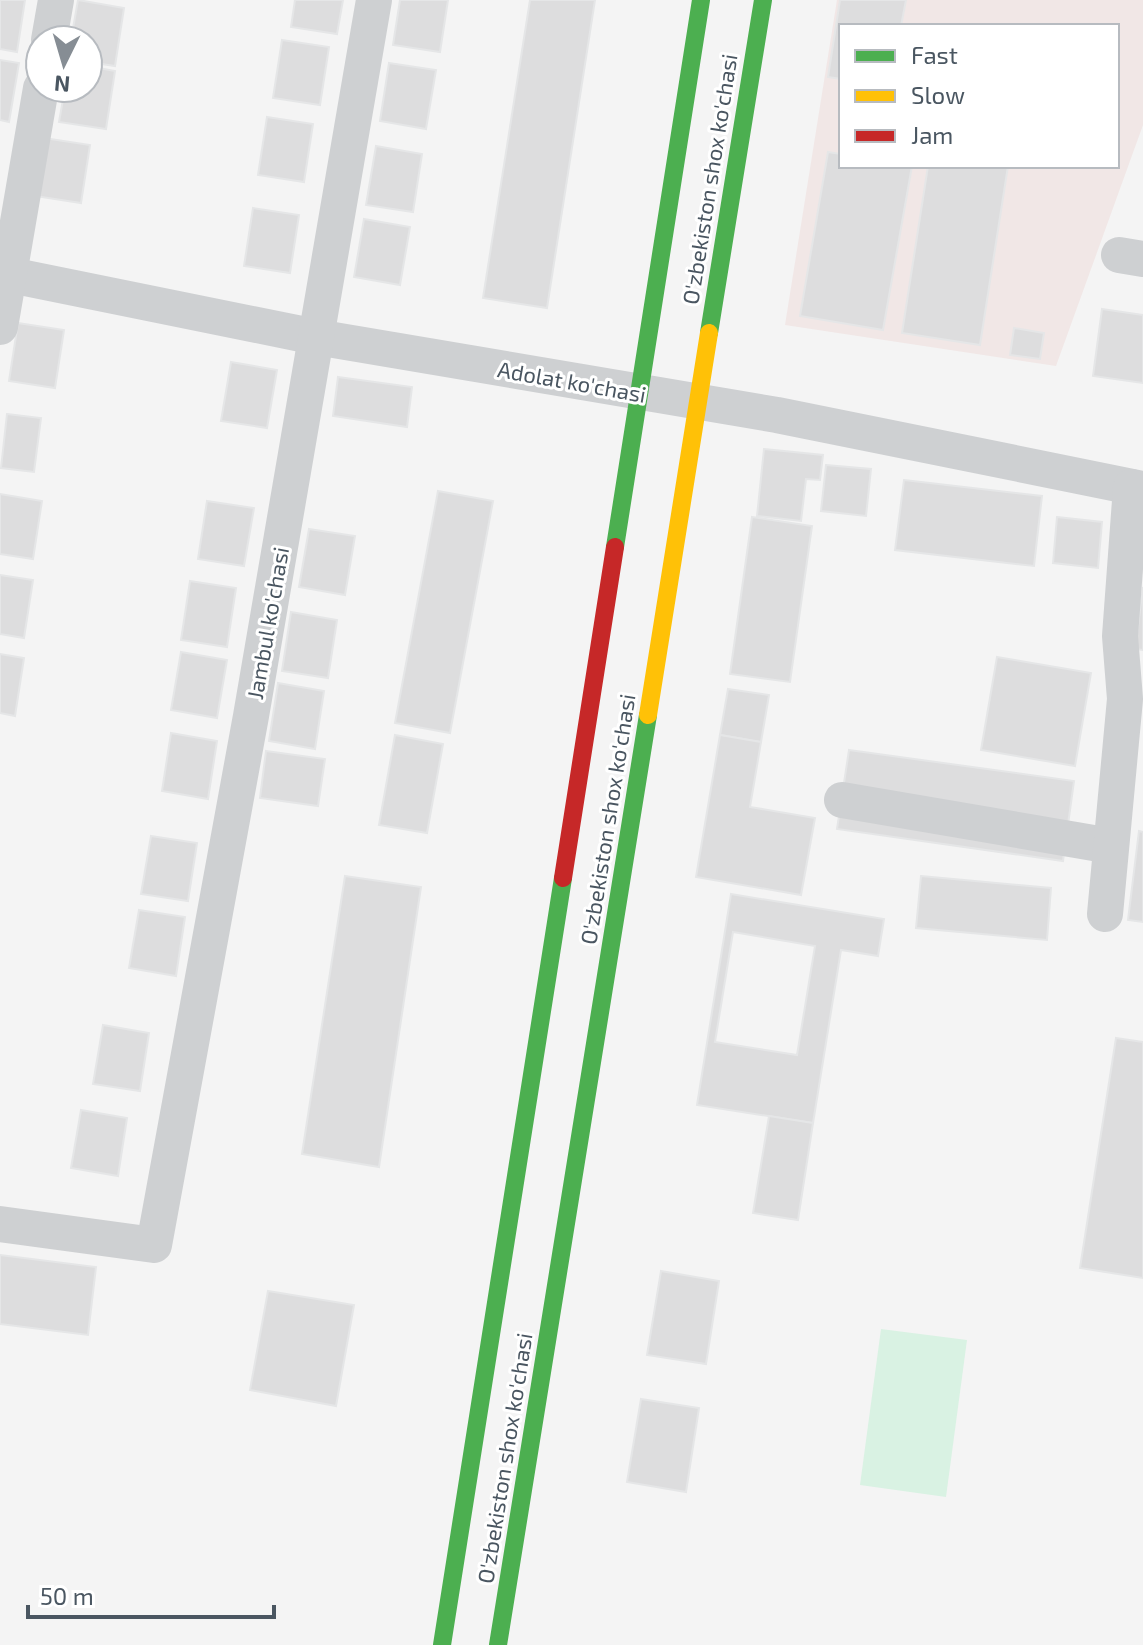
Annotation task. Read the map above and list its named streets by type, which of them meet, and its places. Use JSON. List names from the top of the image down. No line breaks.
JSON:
{"streets":{"main road":["O'zbekiston shox ko'chasi"],"street":["Adolat ko'chasi","Jambul ko'chasi"]},"crossings":[["O'zbekiston shox ko'chasi","Adolat ko'chasi"],["Adolat ko'chasi","Jambul ko'chasi"]],"legend":["Fast","Slow","Jam"],"scale_bar":"50 m","north":"bottom"}
